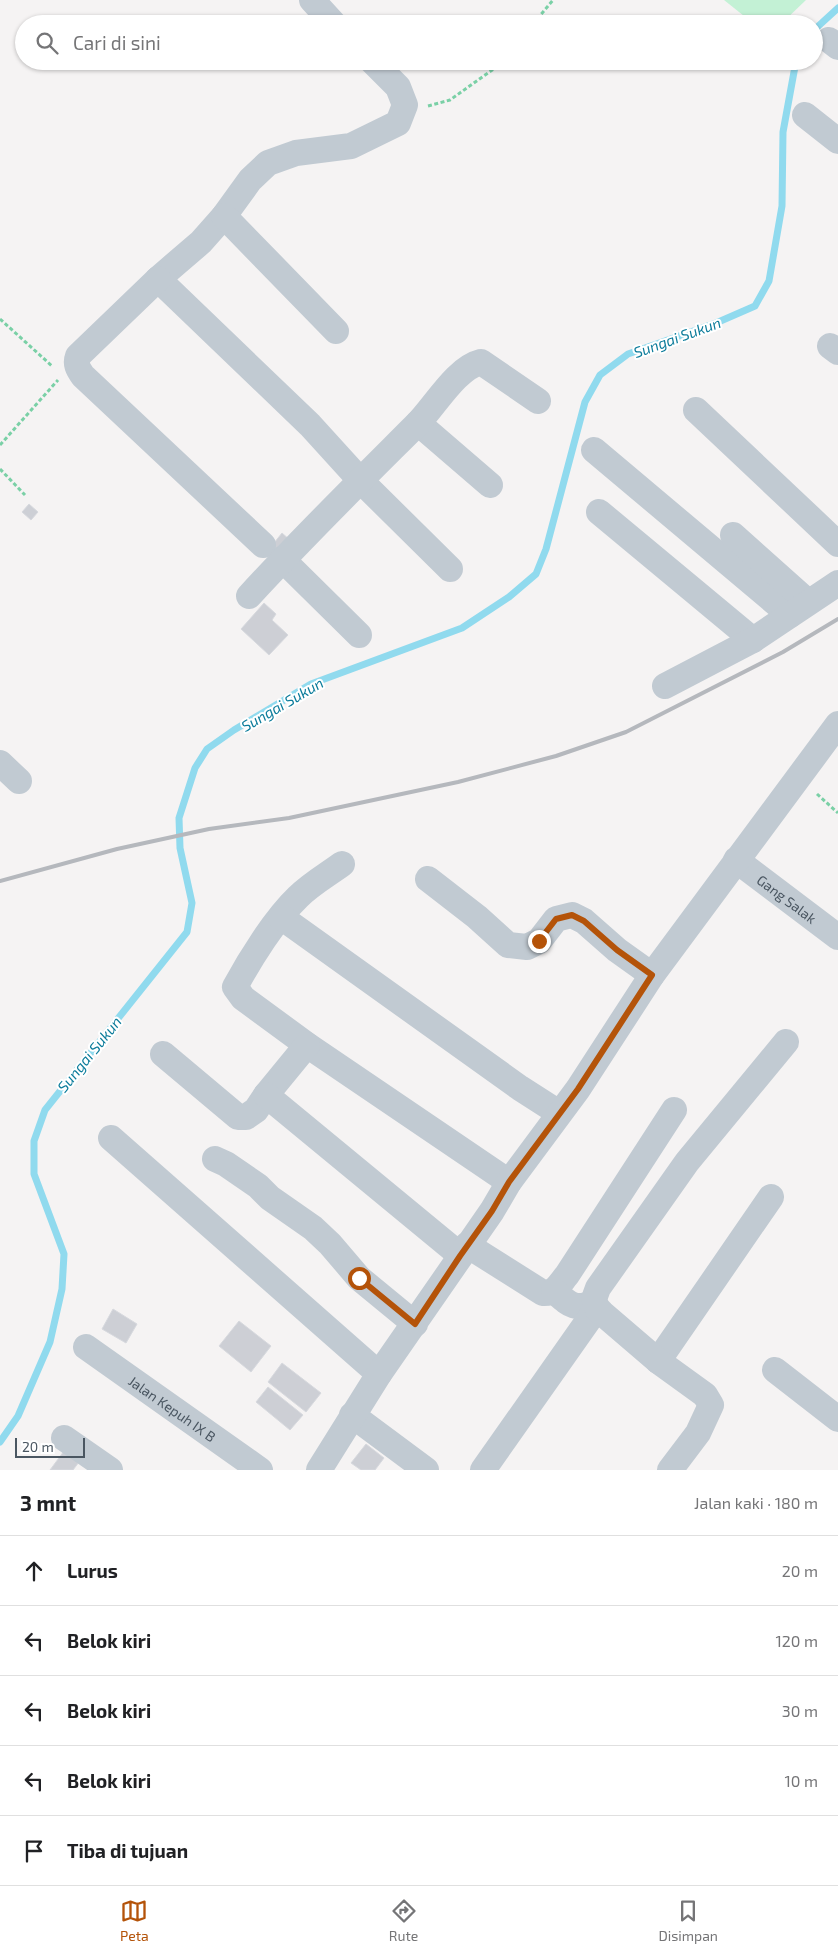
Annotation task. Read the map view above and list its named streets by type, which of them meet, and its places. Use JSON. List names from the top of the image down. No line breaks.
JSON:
{"streets":{"street":["Gang Salak","Jalan Kepuh IX B"]},"water":["Sungai Sukun"],"scale_bar":"20 m","page":{"search":"Cari di sini","scale":"20 m","heading":["3 mnt","Jalan kaki · 180 m"],"list":[["Lurus","20 m"],["Belok kiri","120 m"],["Belok kiri","30 m"],["Belok kiri","10 m"],"Tiba di tujuan"],"nav":["Peta","Rute","Disimpan"]}}
